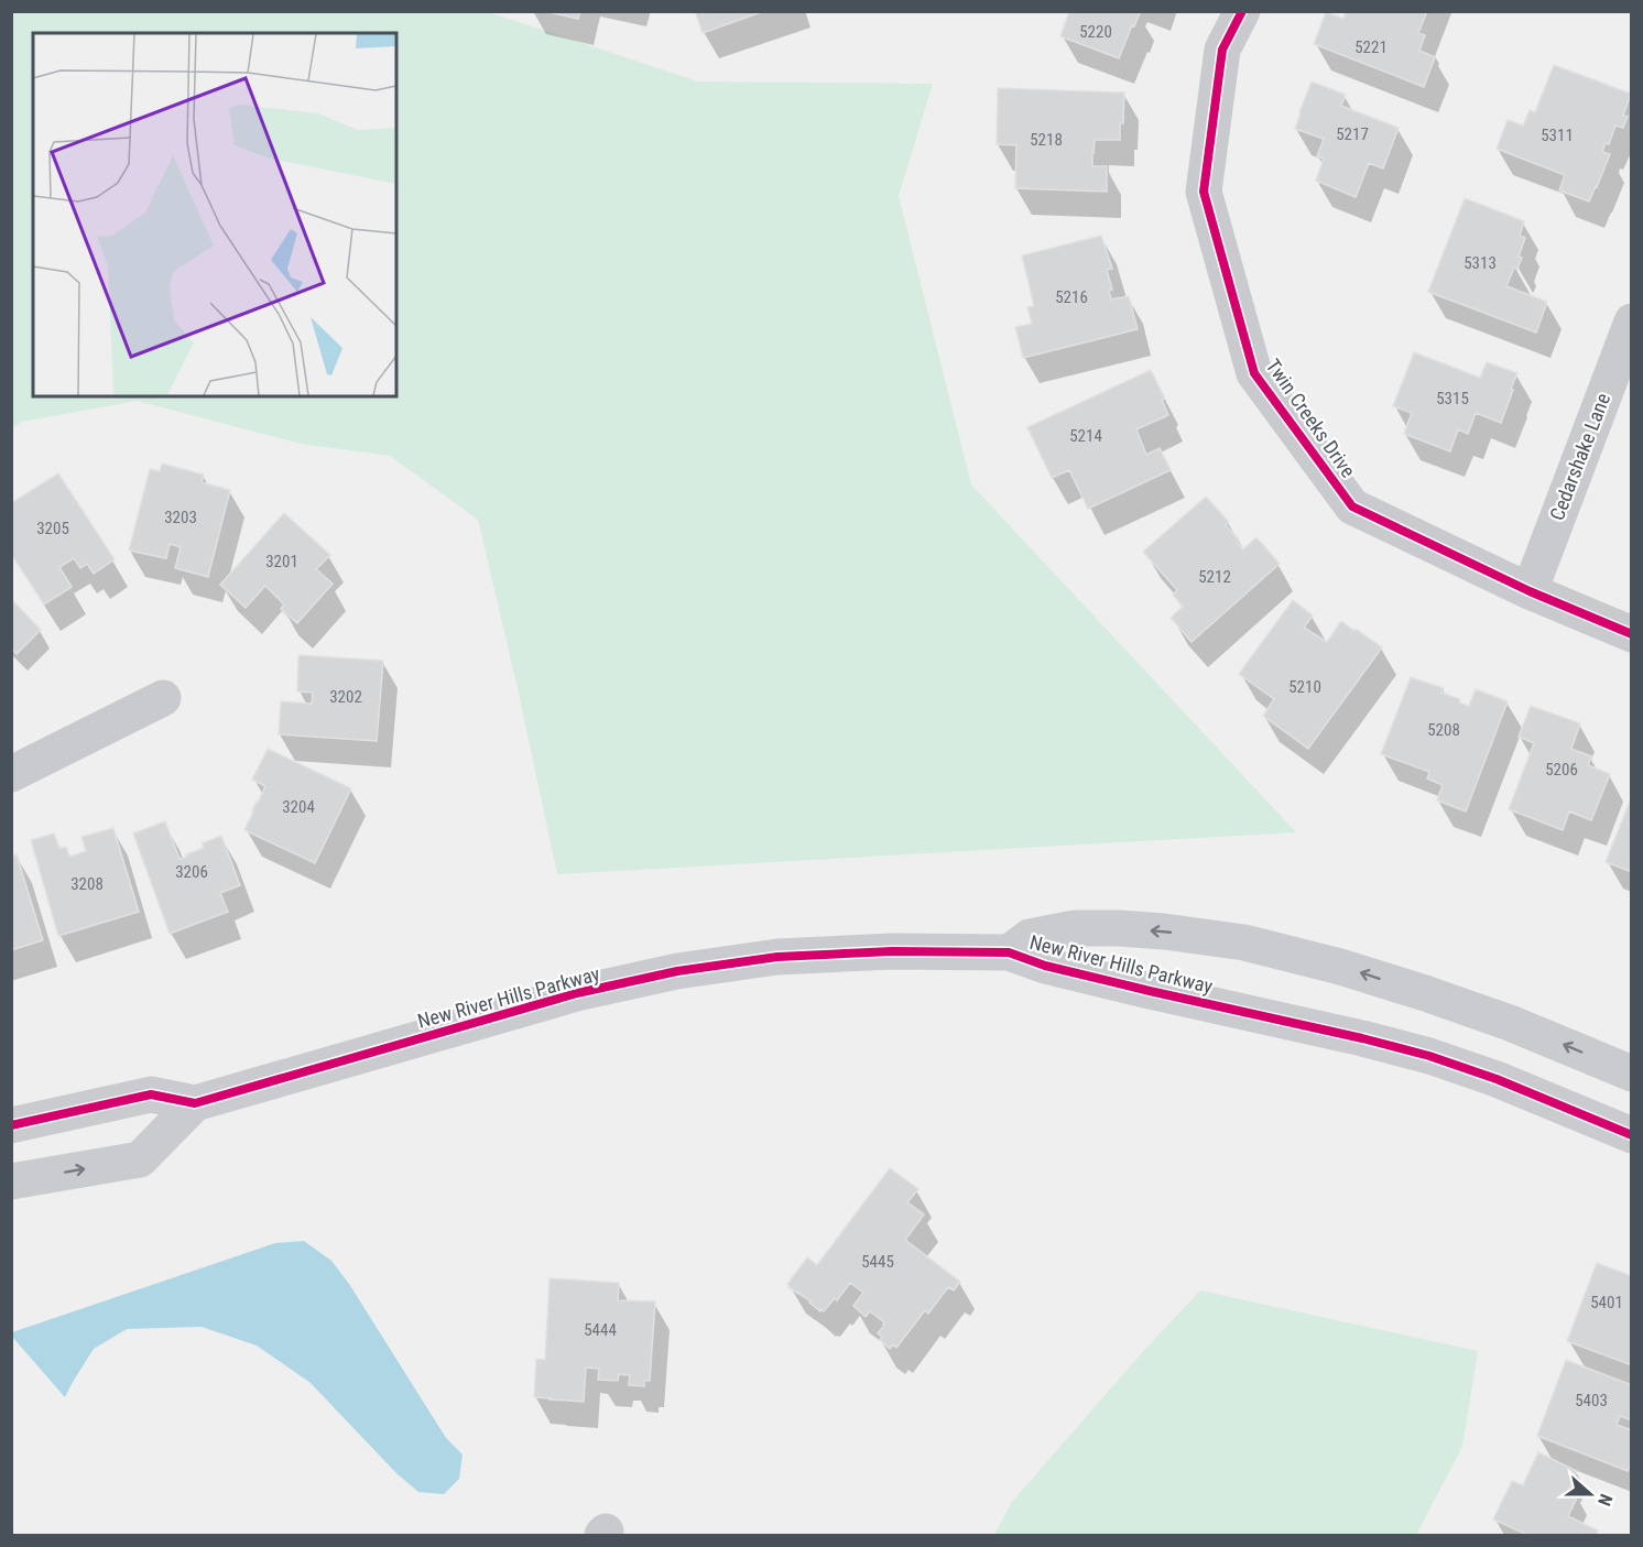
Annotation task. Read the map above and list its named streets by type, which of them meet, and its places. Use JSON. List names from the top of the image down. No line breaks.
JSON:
{"streets":{"street":["Twin Creeks Drive","Cedarshake Lane","New River Hills Parkway"]},"crossings":[["Twin Creeks Drive","Cedarshake Lane"]],"house_numbers":["5220","5221","5217","5311","5218","5313","5216","5315","5214","3203","3205","3201","5212","5210","3202","5208","5206","3204","3206","3208","5445","5401","5444","5403"],"north":"right"}
